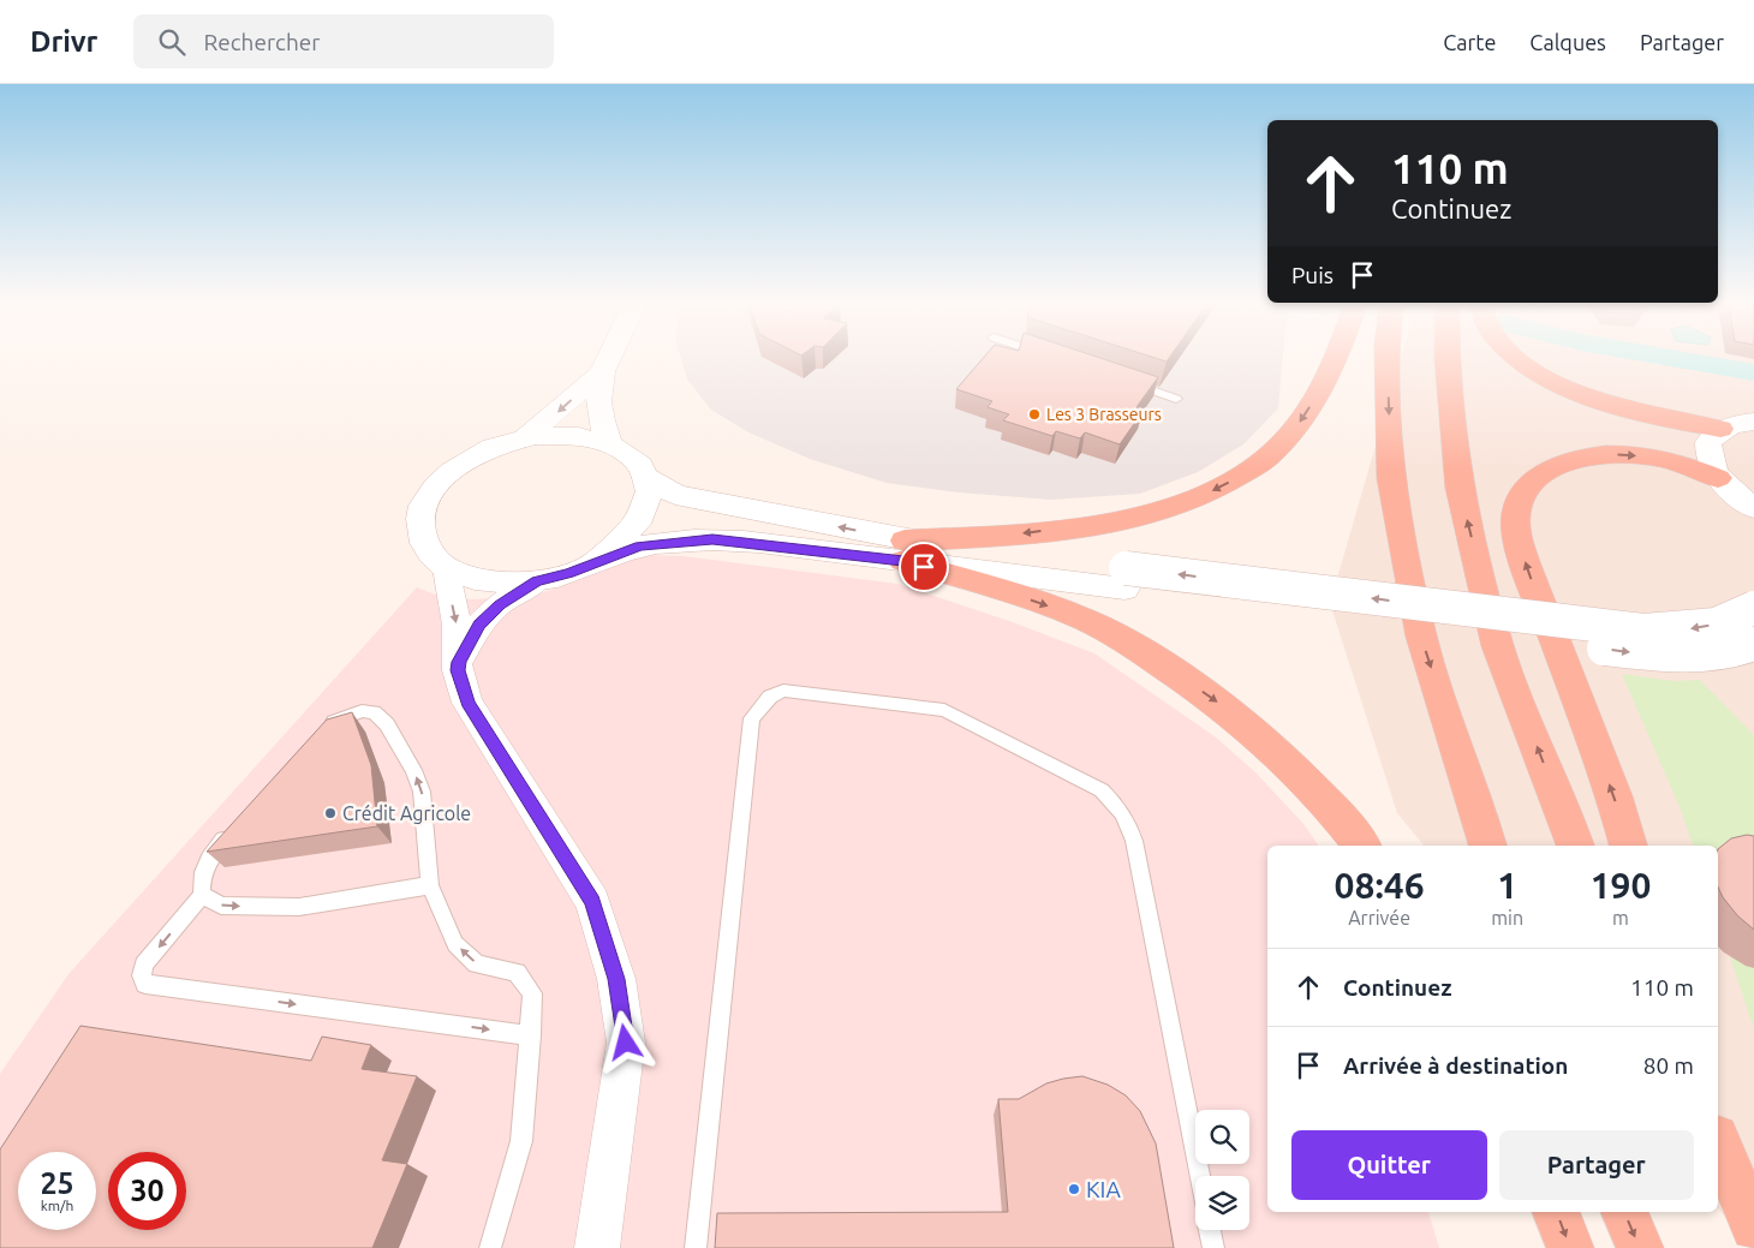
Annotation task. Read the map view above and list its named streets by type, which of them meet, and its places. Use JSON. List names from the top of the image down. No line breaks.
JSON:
{"places":["Les 3 Brasseurs","Crédit Agricole","KIA"],"page":{"header":"Drivr","search":"Rechercher","nav":["Carte","Calques","Partager"],"turn":["110 m","Continuez"],"then":"Puis","eta":["08:46","Arrivée","1","min","190","m"],"list":[{"name":"Continuez","value":"110 m"},{"name":"Arrivée à destination","value":"80 m"}],"buttons":["Quitter","Partager"],"speed":"25 km/h","limit":"30"}}
